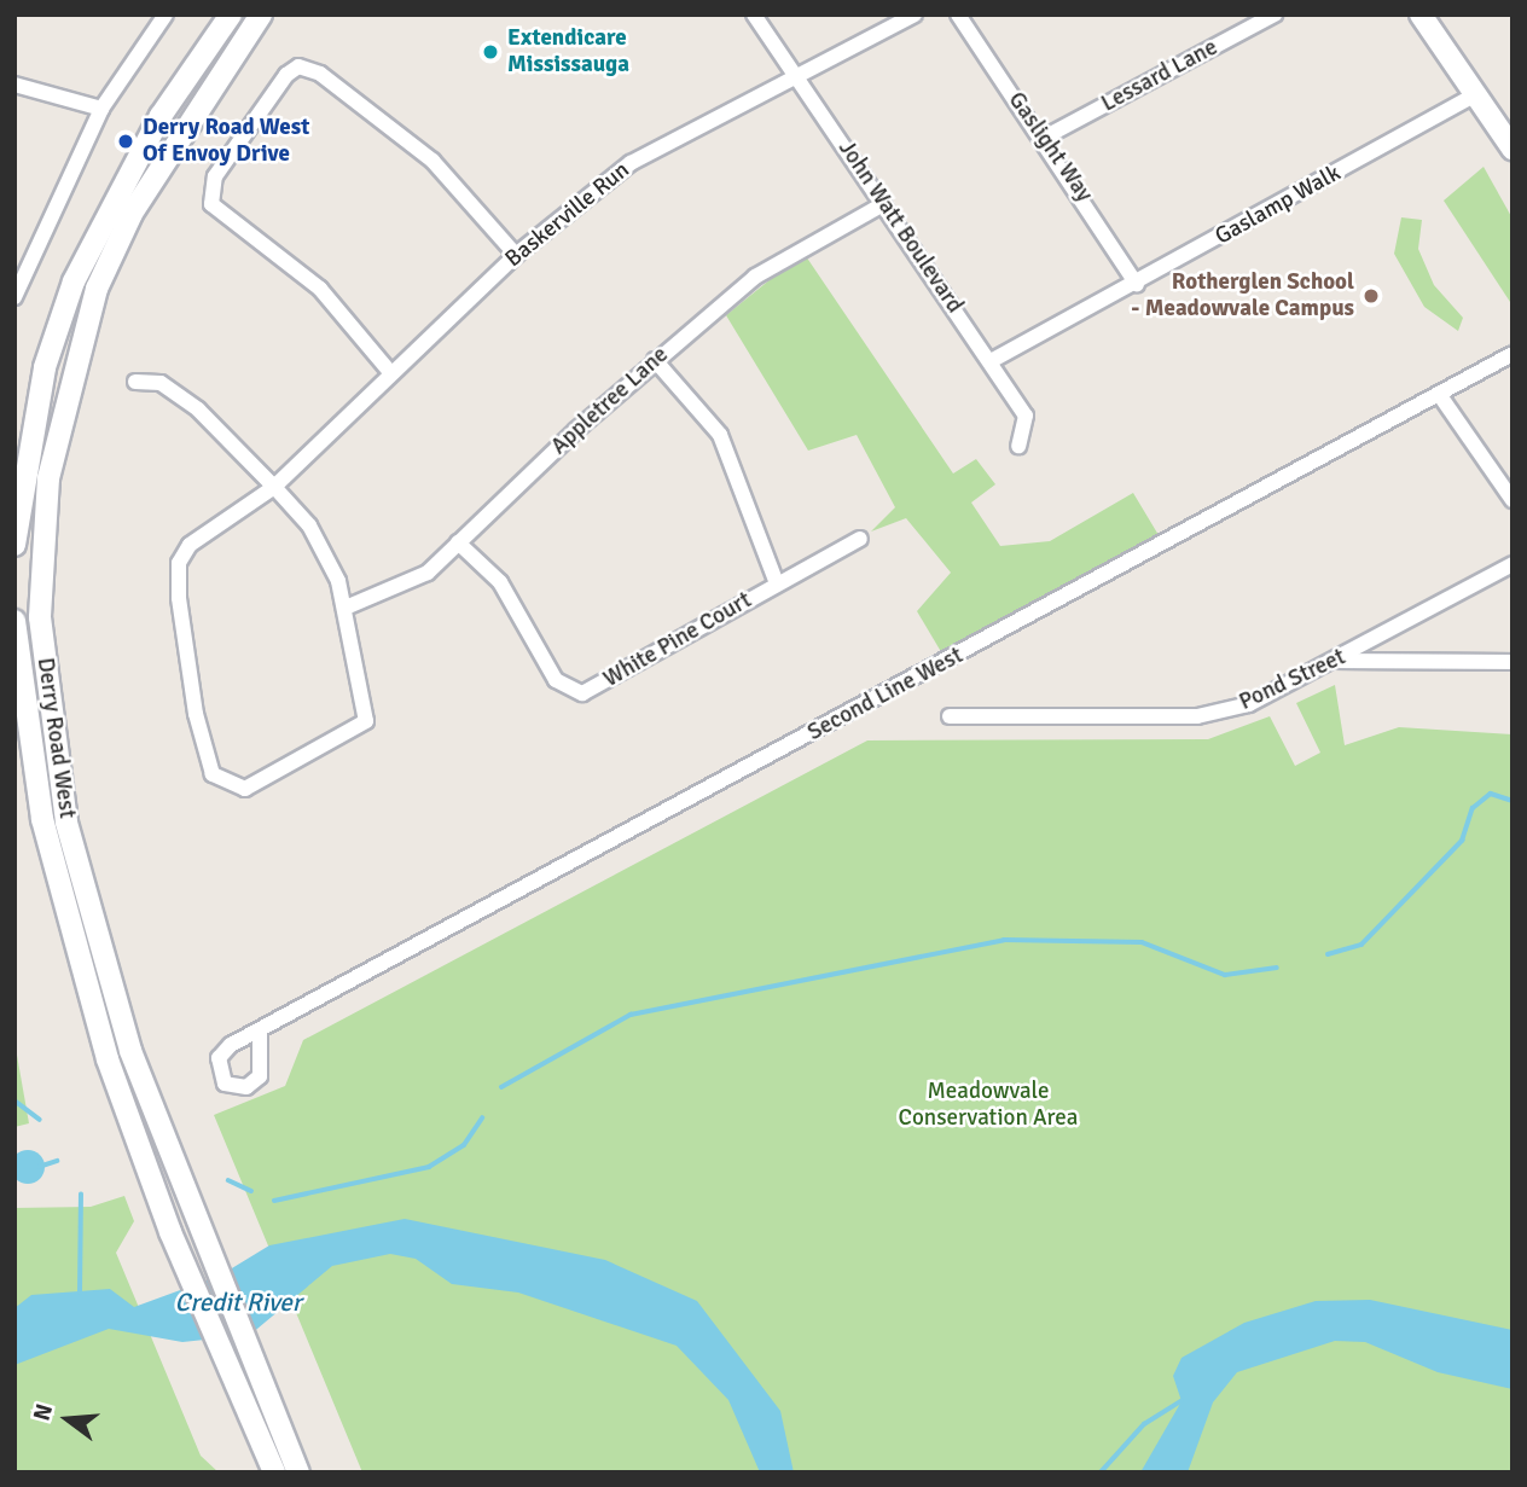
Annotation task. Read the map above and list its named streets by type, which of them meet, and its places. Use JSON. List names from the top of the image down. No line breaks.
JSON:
{"streets":{"main road":["Derry Road West"],"street":["Lessard Lane","Gaslight Way","Gaslamp Walk","Baskerville Run","John Watt Boulevard","Appletree Lane","White Pine Court","Pond Street","Second Line West"]},"crossings":[["Lessard Lane","Gaslight Way"],["Gaslight Way","Gaslamp Walk"],["Gaslamp Walk","John Watt Boulevard"],["Baskerville Run","John Watt Boulevard"],["Baskerville Run","Appletree Lane"],["John Watt Boulevard","Appletree Lane"],["Appletree Lane","White Pine Court"]],"water":["Credit River"],"parks":["Meadowvale Conservation Area"],"places":["Extendicare Mississauga","Derry Road West Of Envoy Drive","Rotherglen School - Meadowvale Campus"],"north":"left"}
